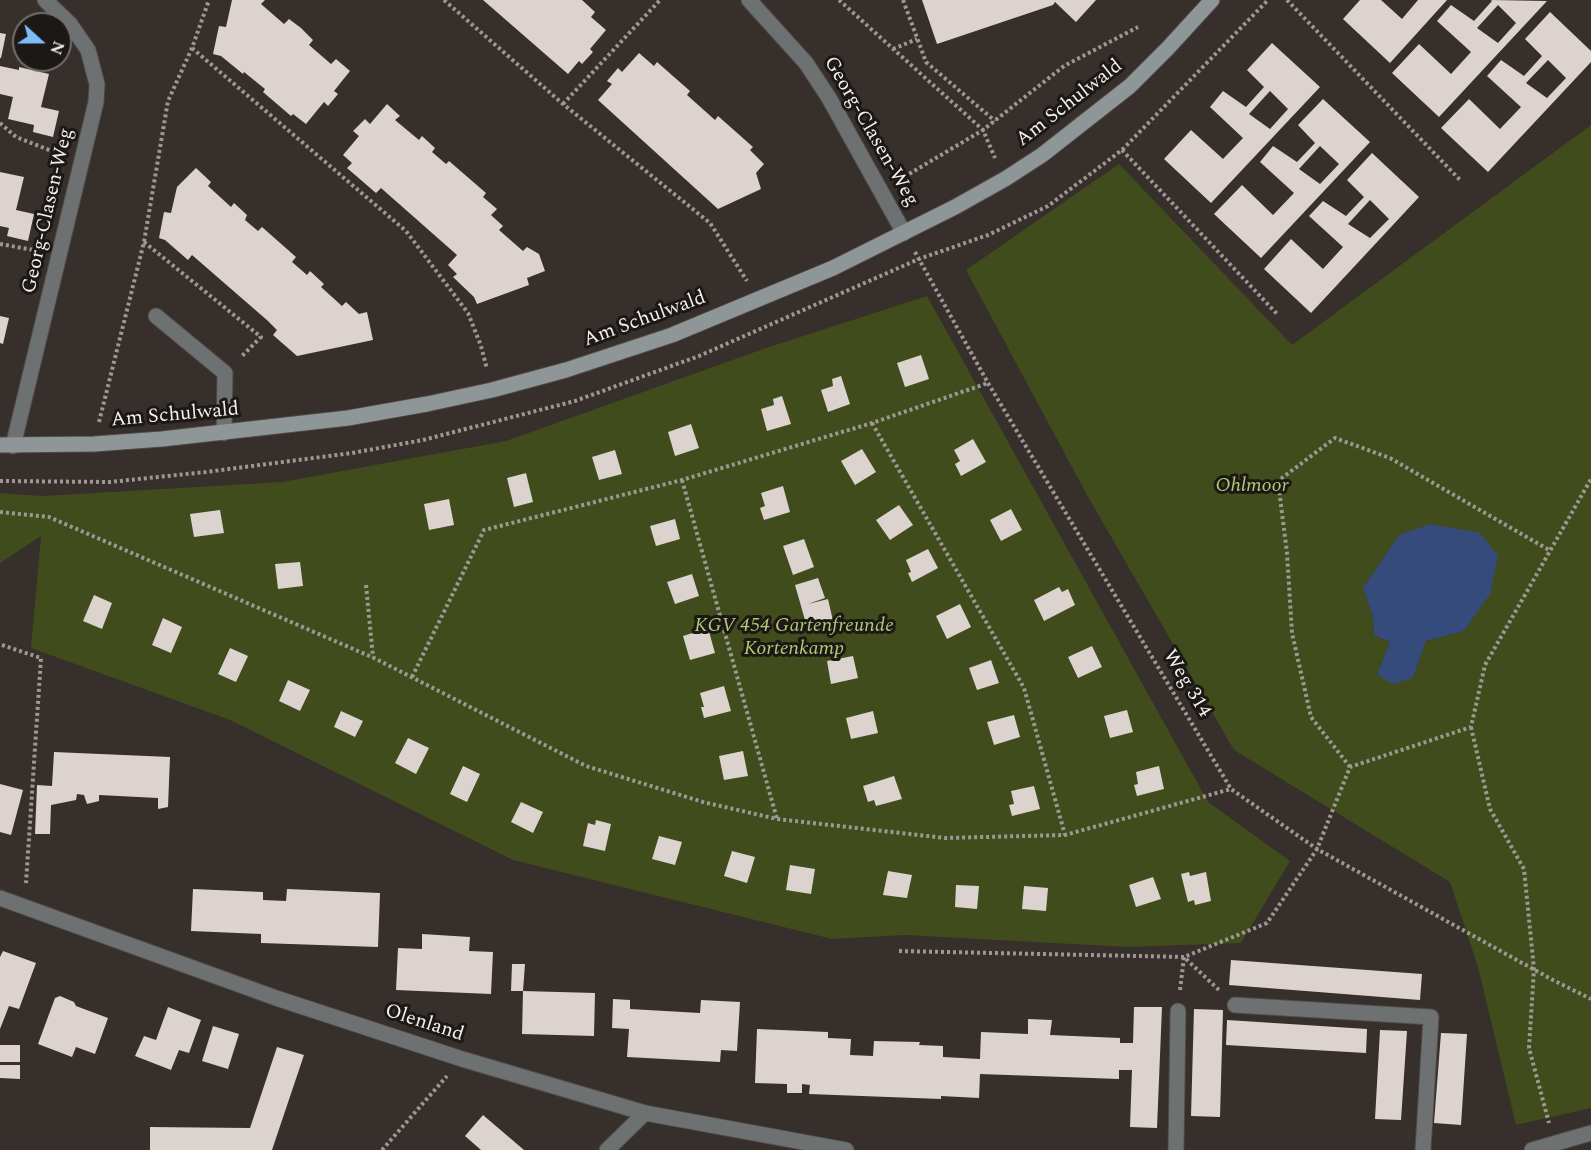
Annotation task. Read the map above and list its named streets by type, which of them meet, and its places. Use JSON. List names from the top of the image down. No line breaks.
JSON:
{"streets":{"street":["Am Schulwald","Georg-Clasen-Weg","Olenland"],"path":["Weg 314"]},"crossings":[["Am Schulwald","Georg-Clasen-Weg"],["Am Schulwald","Weg 314"],["Georg-Clasen-Weg","Weg 314"]],"parks":["Ohlmoor","KGV 454 Gartenfreunde Kortenkamp"],"north":"right"}
